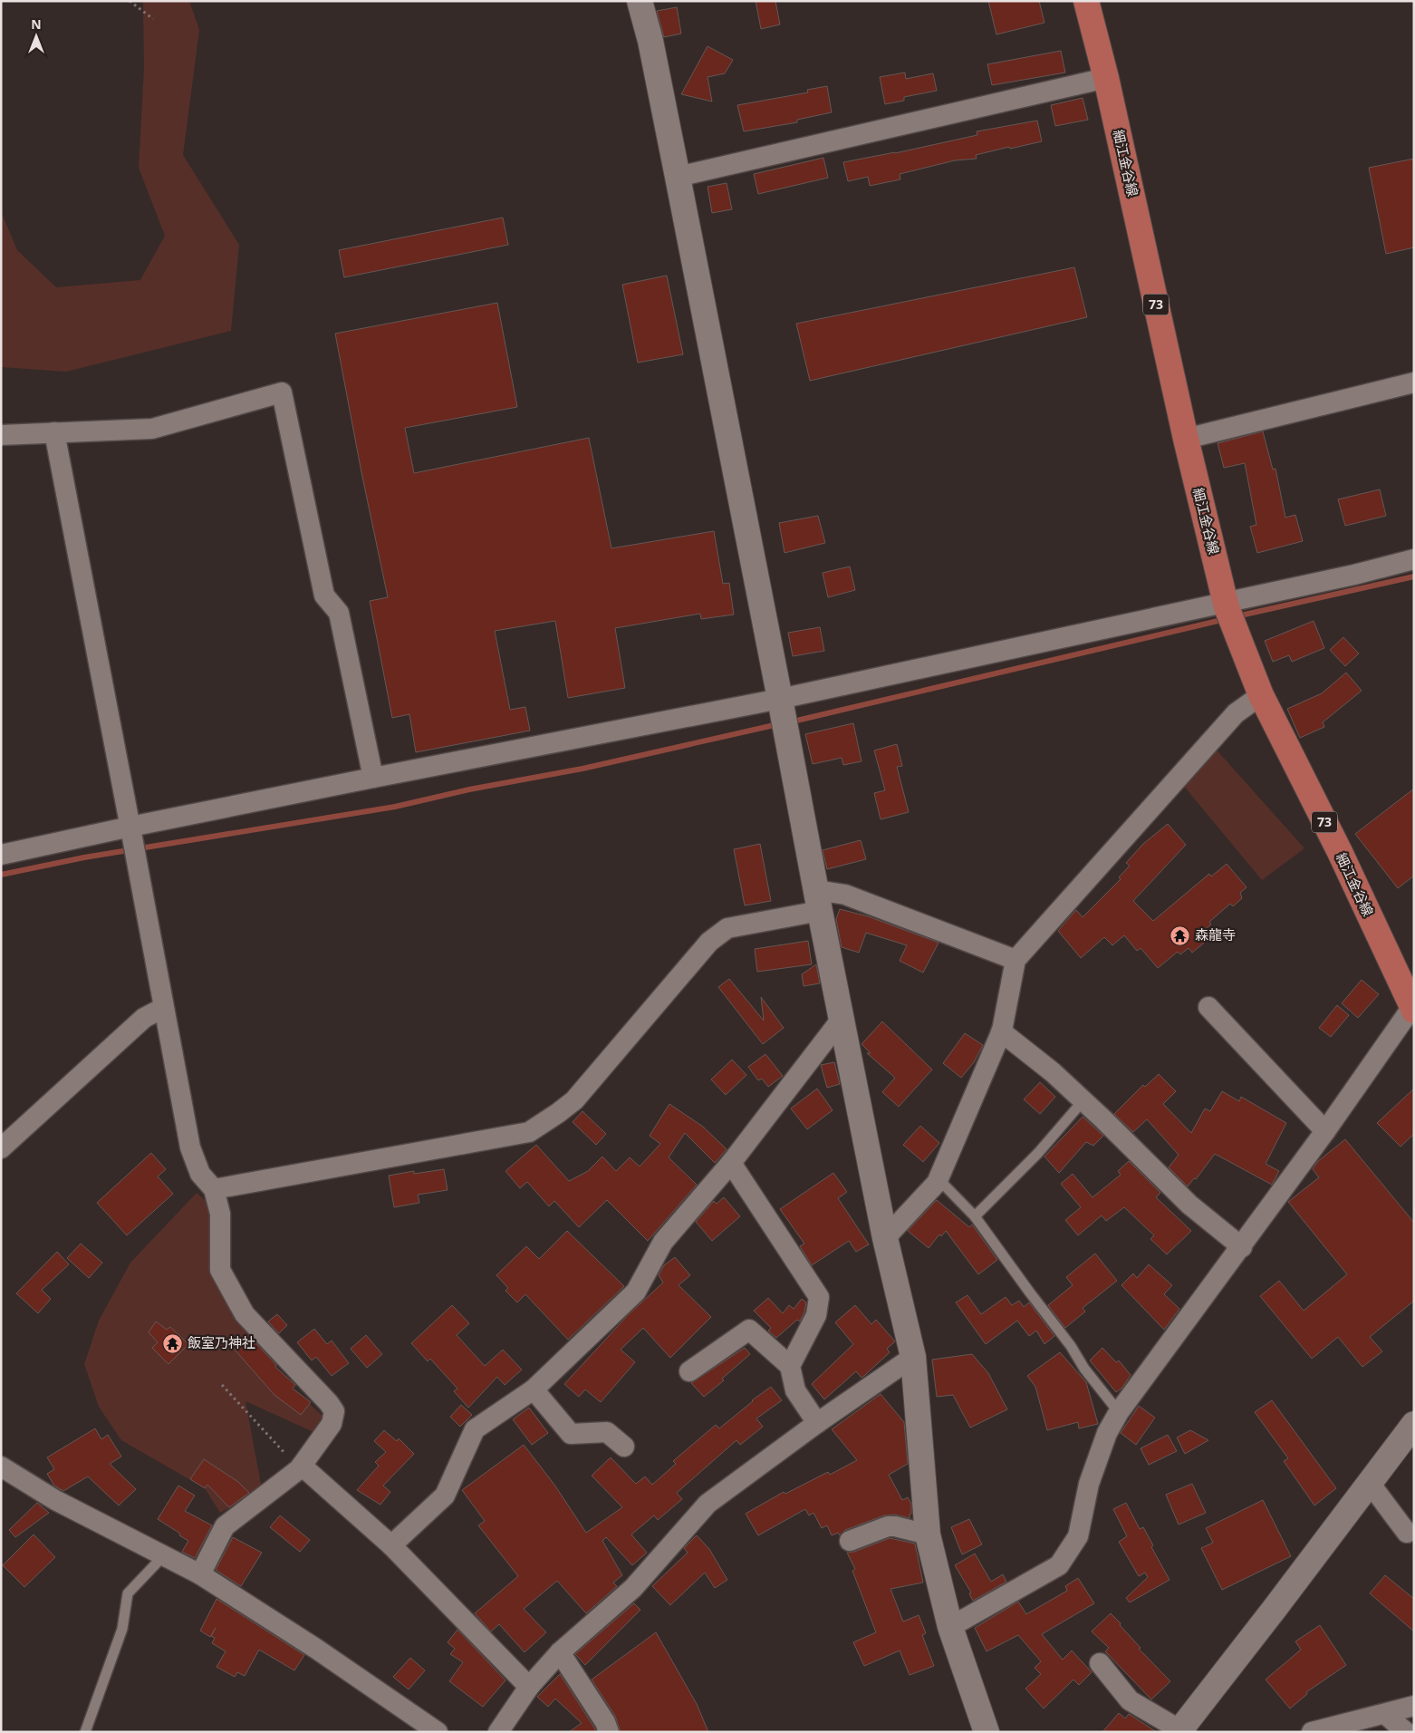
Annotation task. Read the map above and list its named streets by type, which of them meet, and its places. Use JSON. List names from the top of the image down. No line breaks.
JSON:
{"streets":{"main road":["細江金谷線","73"]},"places":{"temple":["森龍寺","飯室乃神社"]},"north":"top"}
